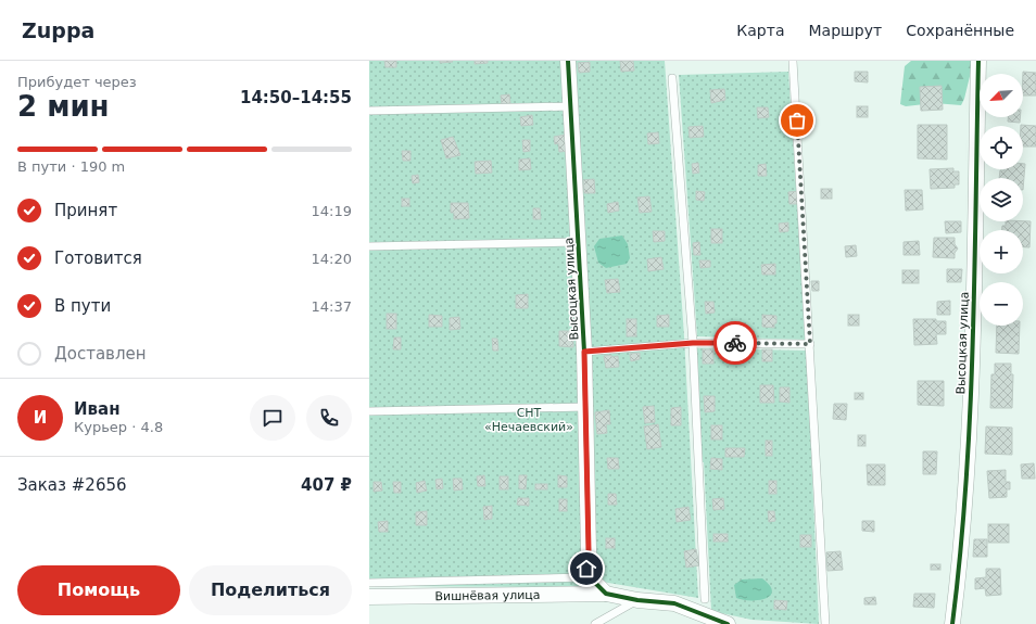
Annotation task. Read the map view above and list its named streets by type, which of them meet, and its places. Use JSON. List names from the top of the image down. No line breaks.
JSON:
{"streets":{"street":["Высоцкая улица","Вишнёвая улица"]},"parks":["СНТ «Нечаевский»"],"north":"bottom left","page":{"header":"Zuppa","nav":["Карта","Маршрут","Сохранённые"],"heading":["2 мин","Прибудет через","14:50–14:55"],"panel":["Иван","Курьер · 4.8","Заказ #2656","407 ₽"],"map_buttons":["+","−"],"bar":"В пути · 190 m","list":[["Принят","14:19"],["Готовится","14:20"],["В пути","14:37"],"Доставлен"],"round":"И","buttons":["Помощь","Поделиться"]}}
